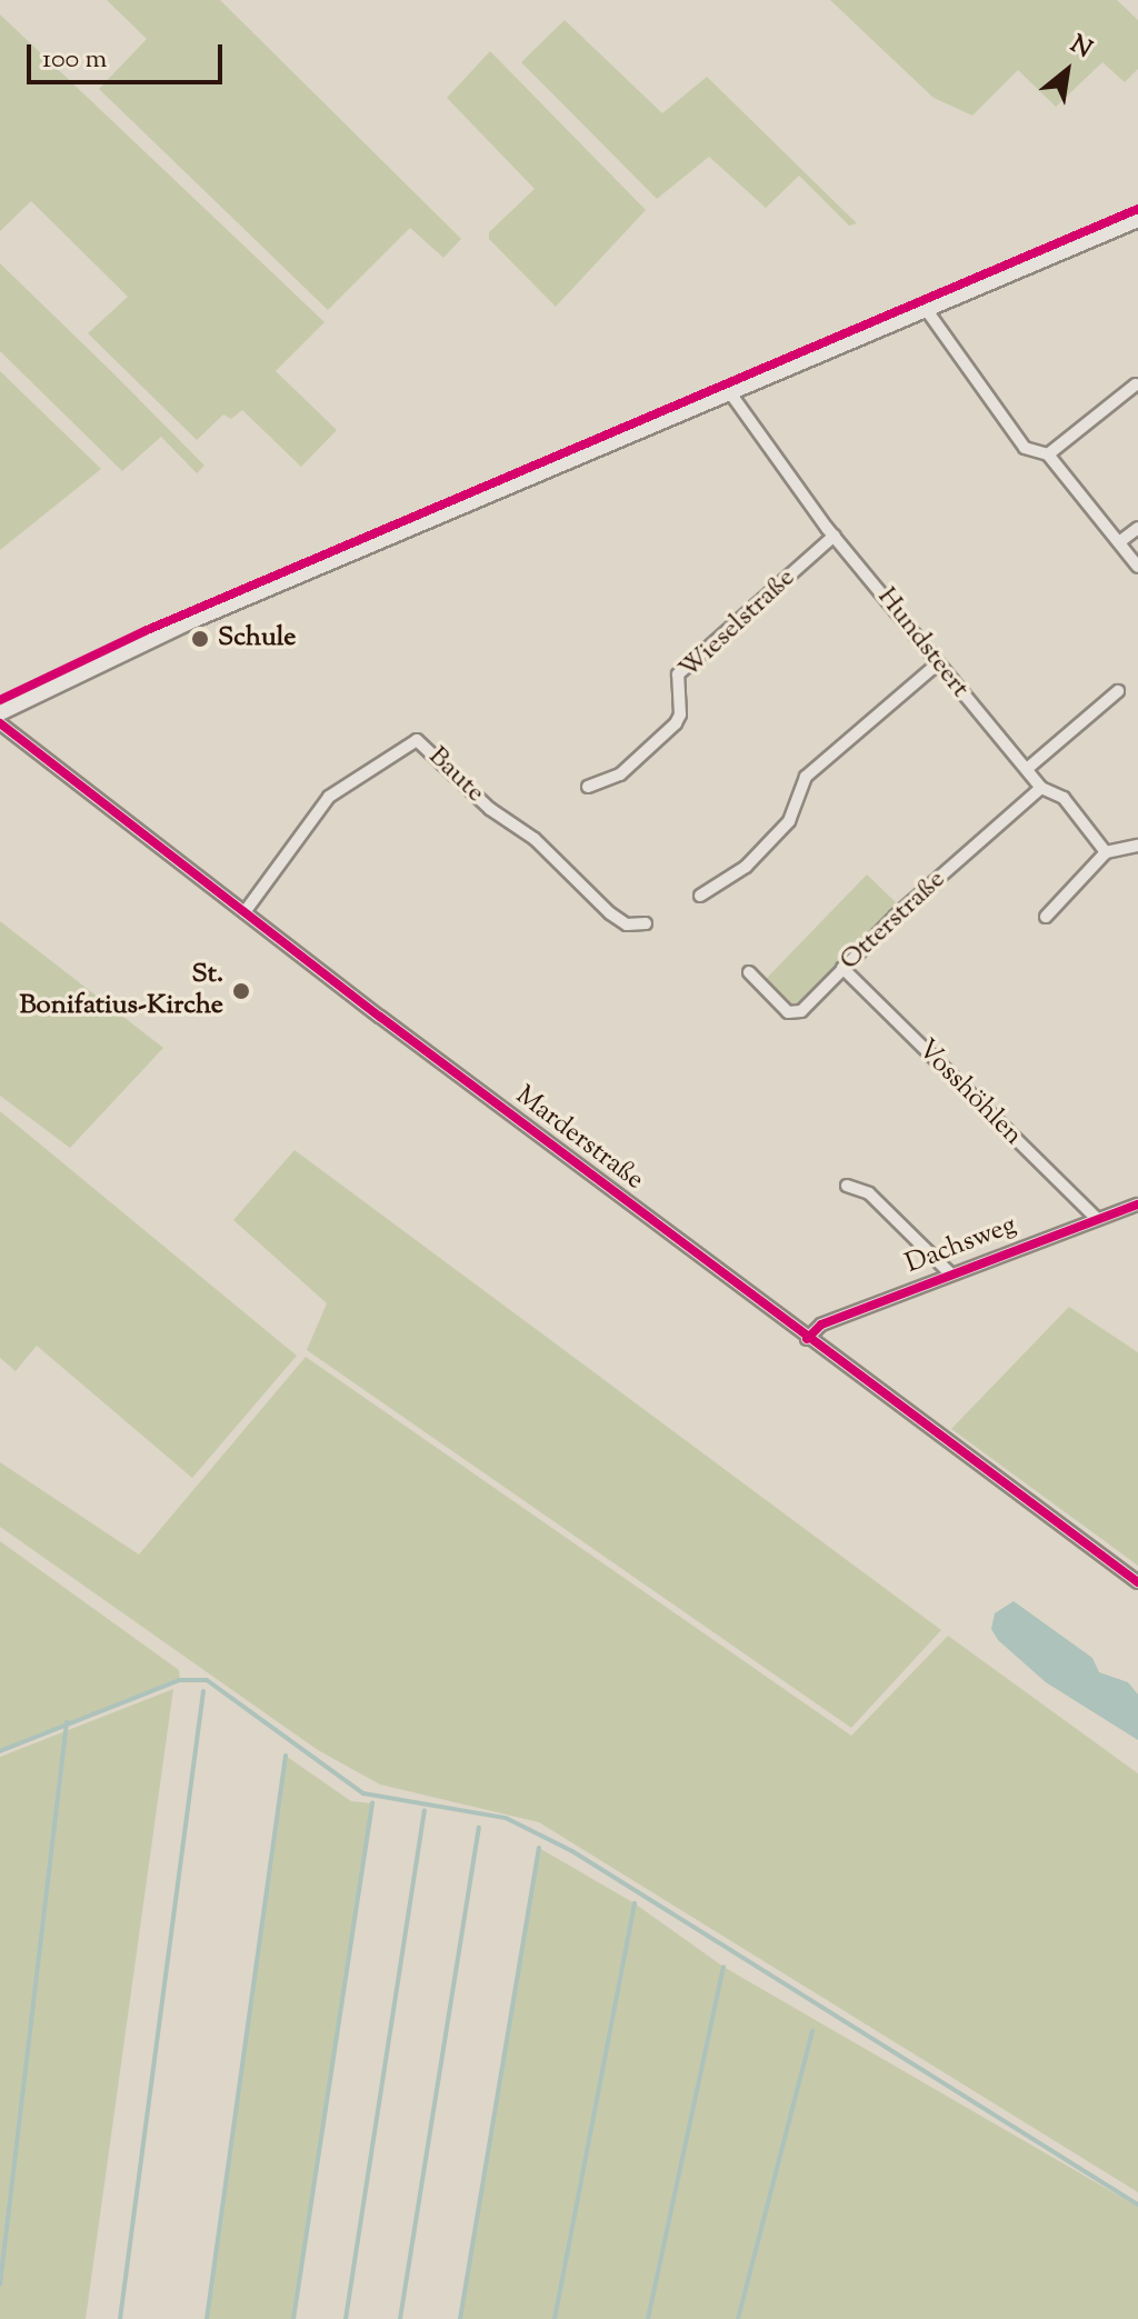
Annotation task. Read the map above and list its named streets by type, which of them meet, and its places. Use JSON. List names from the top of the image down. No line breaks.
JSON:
{"streets":{"street":["Wieselstraße","Hundsteert","Baute","Otterstraße","Vosshöhlen","Marderstraße","Dachsweg"]},"crossings":[["Wieselstraße","Hundsteert"],["Hundsteert","Otterstraße"],["Baute","Marderstraße"],["Otterstraße","Vosshöhlen"],["Vosshöhlen","Dachsweg"],["Marderstraße","Dachsweg"]],"places":["Schule","St. Bonifatius-Kirche"],"scale_bar":"100 m","north":"top right"}
